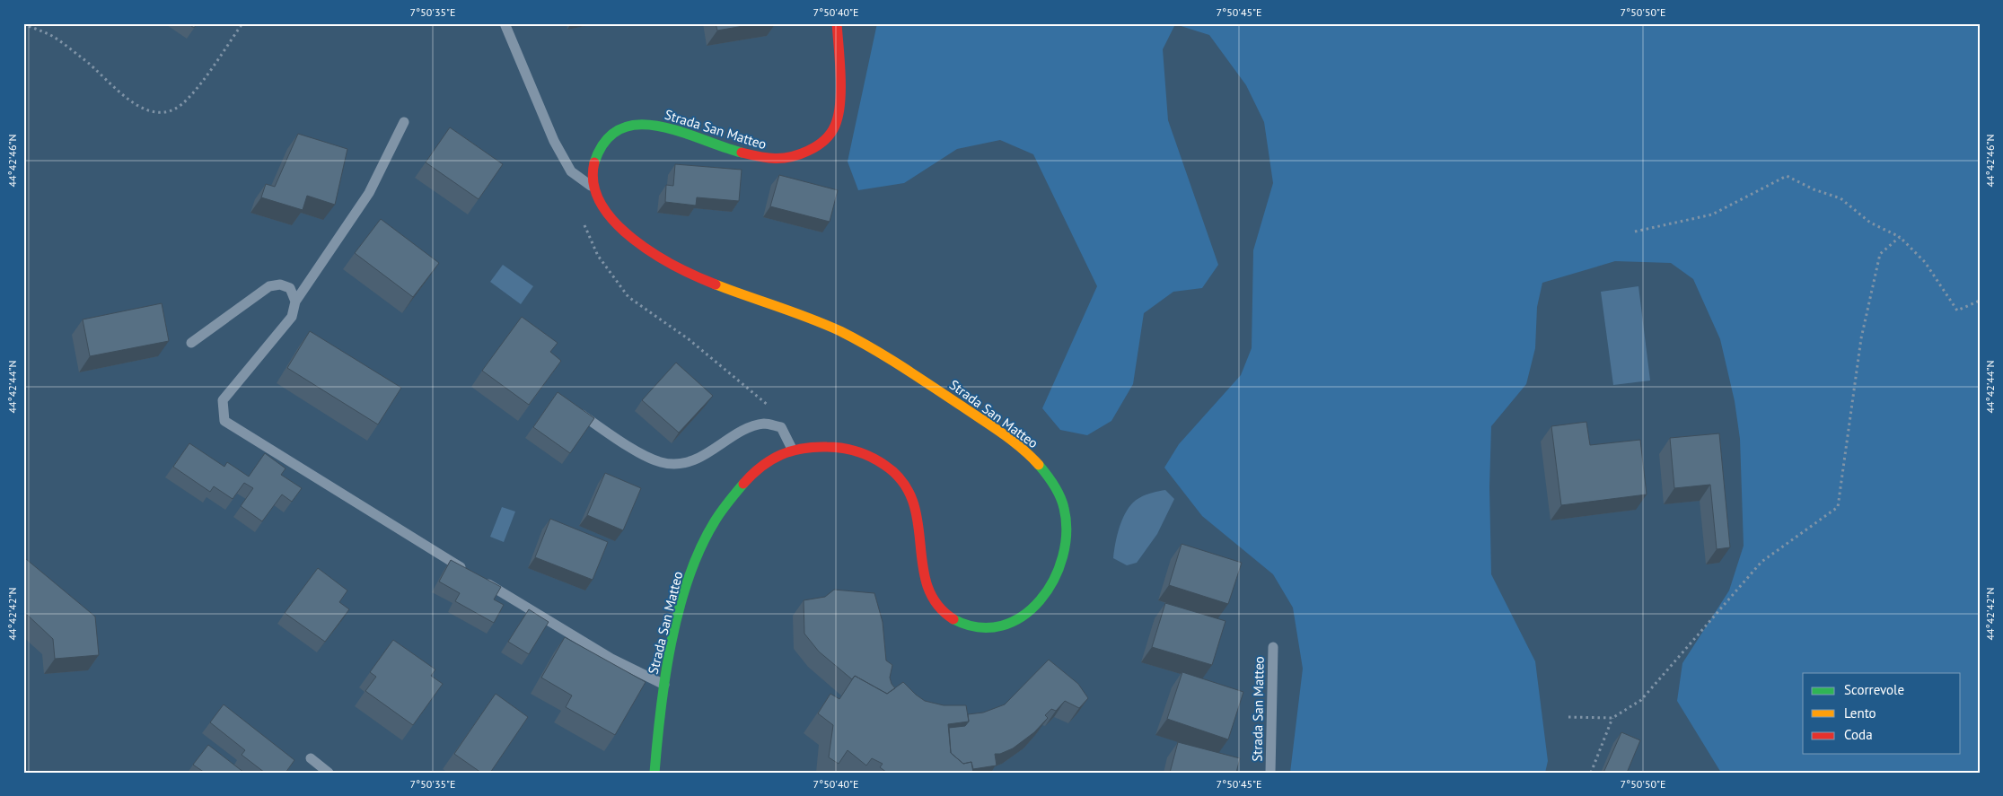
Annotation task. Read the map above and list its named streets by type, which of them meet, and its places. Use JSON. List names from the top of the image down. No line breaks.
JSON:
{"streets":{"street":["Strada San Matteo"]},"legend":["Scorrevole","Lento","Coda"],"coordinates":["7°50'35\"E","7°50'40\"E","7°50'45\"E","7°50'50\"E","44°42'46\"N","44°42'44\"N","44°42'42\"N"]}
